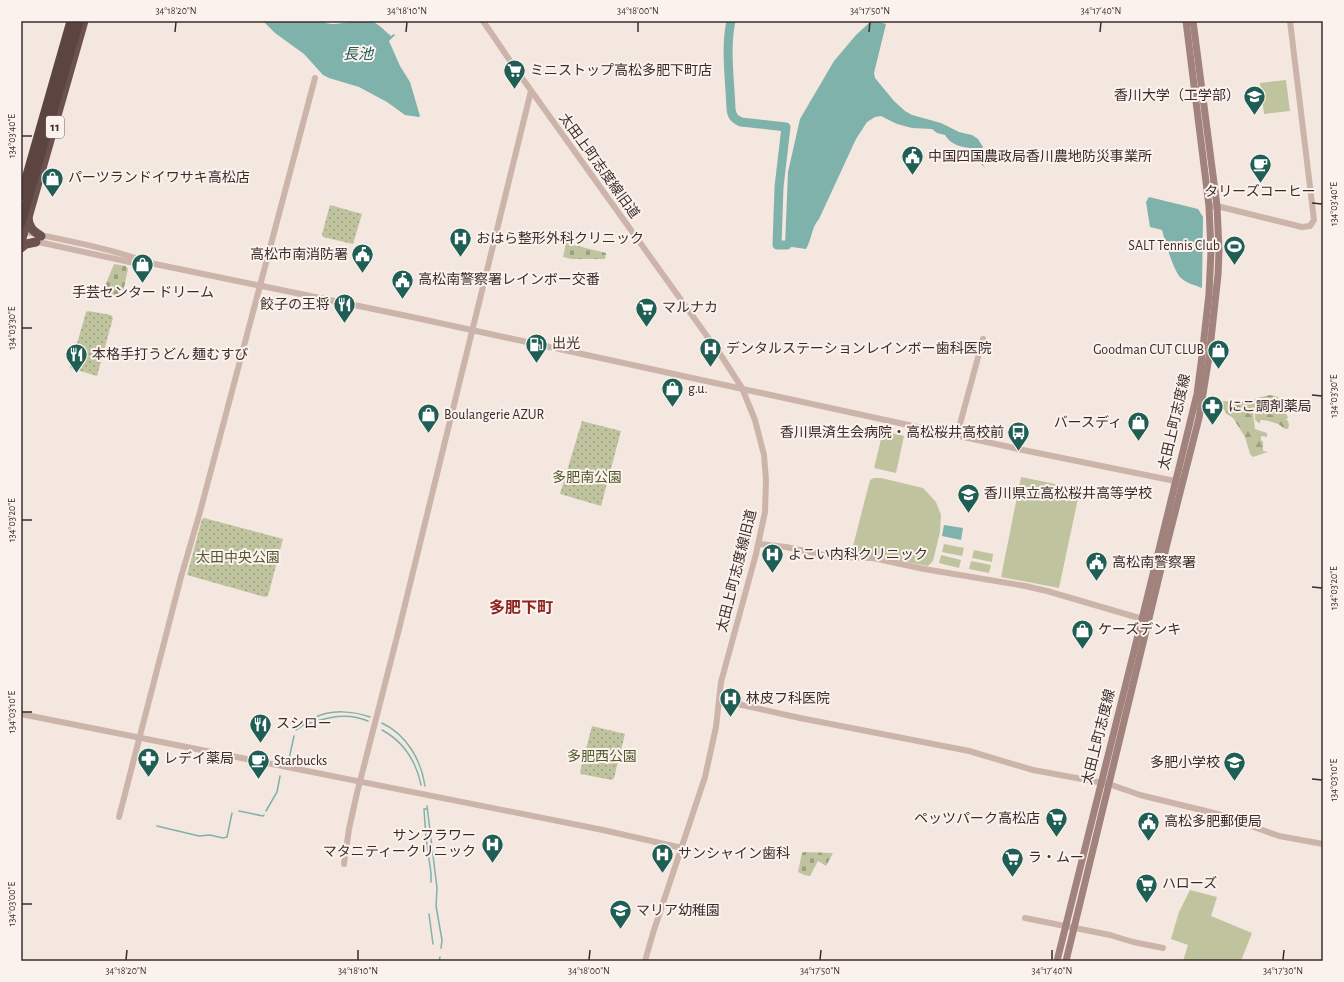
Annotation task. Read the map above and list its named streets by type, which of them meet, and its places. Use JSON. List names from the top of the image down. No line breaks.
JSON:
{"streets":{"highway":["11"],"main road":["太田上町志度線"],"street":["太田上町志度線旧道"]},"districts":["多肥下町"],"water":["長池"],"parks":["多肥南公園","太田中央公園","多肥西公園"],"places":{"supermarket":["ミニストップ高松多肥下町店","マルナカ","ペッツパーク高松店","ラ・ムー","ハローズ"],"school or university":["香川大学（工学部）","香川県立高松桜井高等学校","多肥小学校","マリア幼稚園"],"public building":["中国四国農政局香川農地防災事業所","高松市南消防署","高松南警察署レインボー交番","高松南警察署","高松多肥郵便局"],"cafe":["タリーズコーヒー","Starbucks"],"shop":["パーツランドイワサキ高松店","手芸センター ドリーム","Goodman CUT CLUB","g.u.","Boulangerie AZUR","バースディ","ケーズデンキ"],"hospital":["おはら整形外科クリニック","デンタルステーションレインボー歯科医院","よこい内科クリニック","林皮フ科医院","サンフラワー マタニティークリニック","サンシャイン歯科"],"sports":["SALT Tennis Club"],"restaurant":["餃子の王将","本格手打うどん 麺むすび","スシロー"],"fuel station":["出光"],"pharmacy":["にこ調剤薬局","レデイ薬局"],"bus stop":["香川県済生会病院・高松桜井高校前"]},"coordinates":["34°18'20\"N","34°18'10\"N","34°18'00\"N","34°17'50\"N","34°17'40\"N","134°03'40\"E","134°03'30\"E","134°03'20\"E","134°03'10\"E","134°03'00\"E","34°17'30\"N"]}
